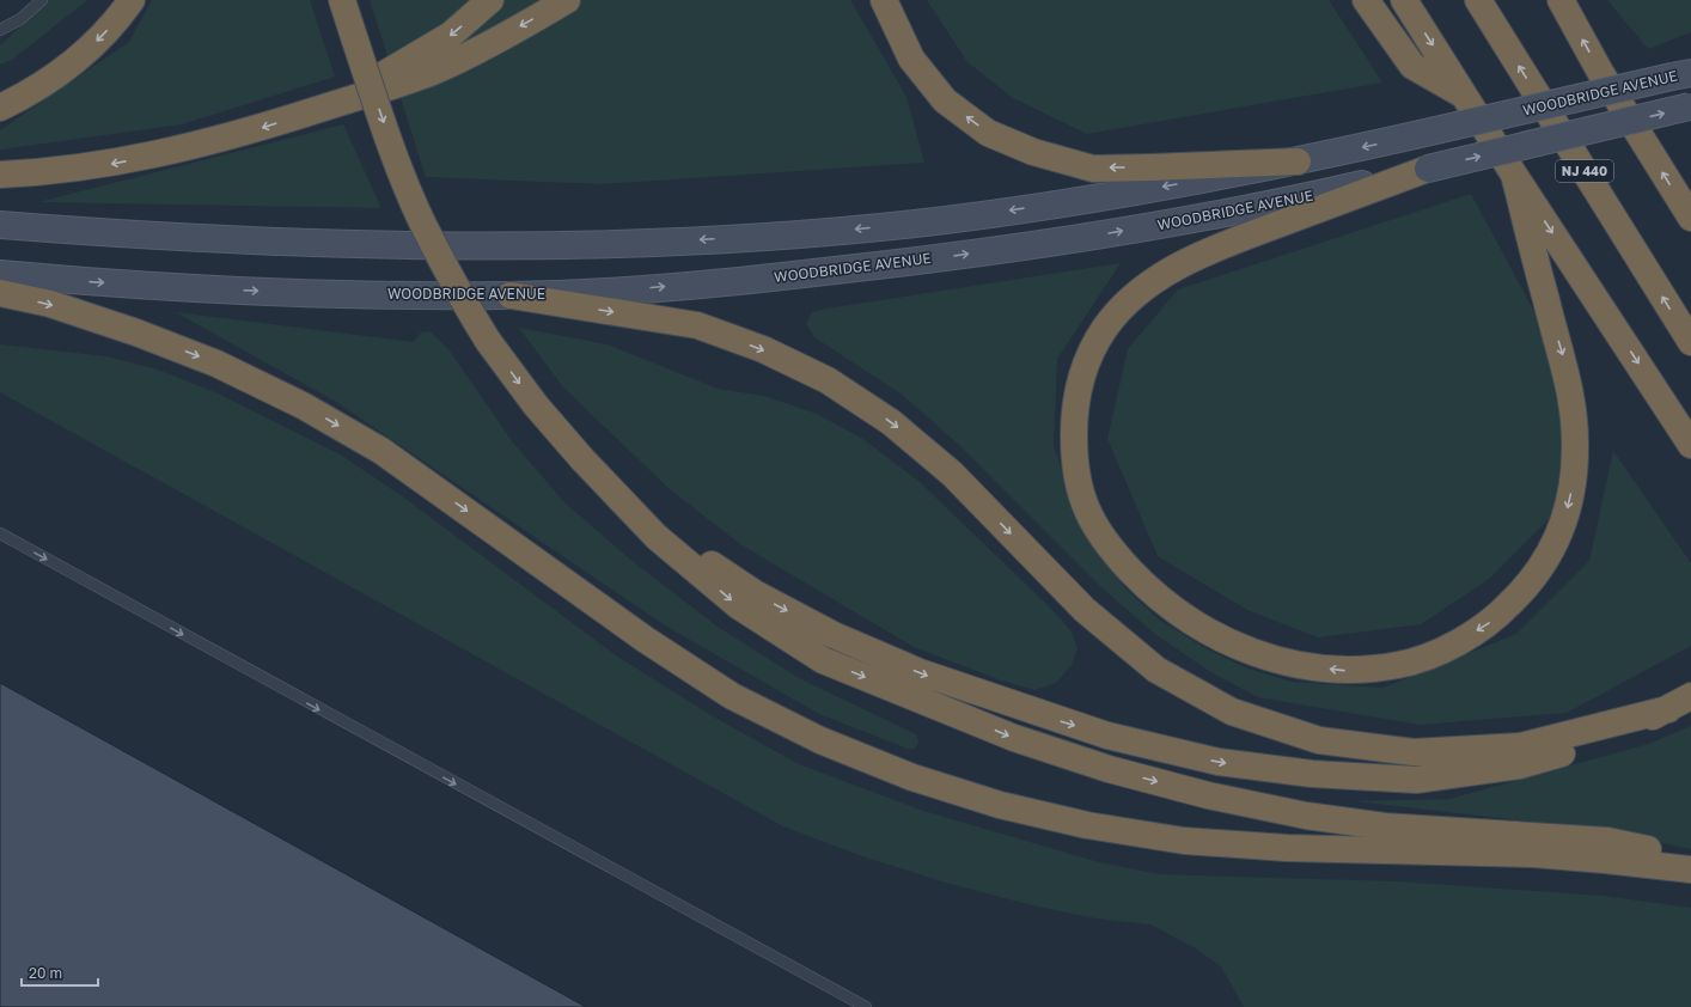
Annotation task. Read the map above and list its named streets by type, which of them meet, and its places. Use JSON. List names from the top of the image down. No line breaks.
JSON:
{"streets":{"highway":["NJ 440"],"main road":["WOODBRIDGE AVENUE"]},"scale_bar":"20 m"}
